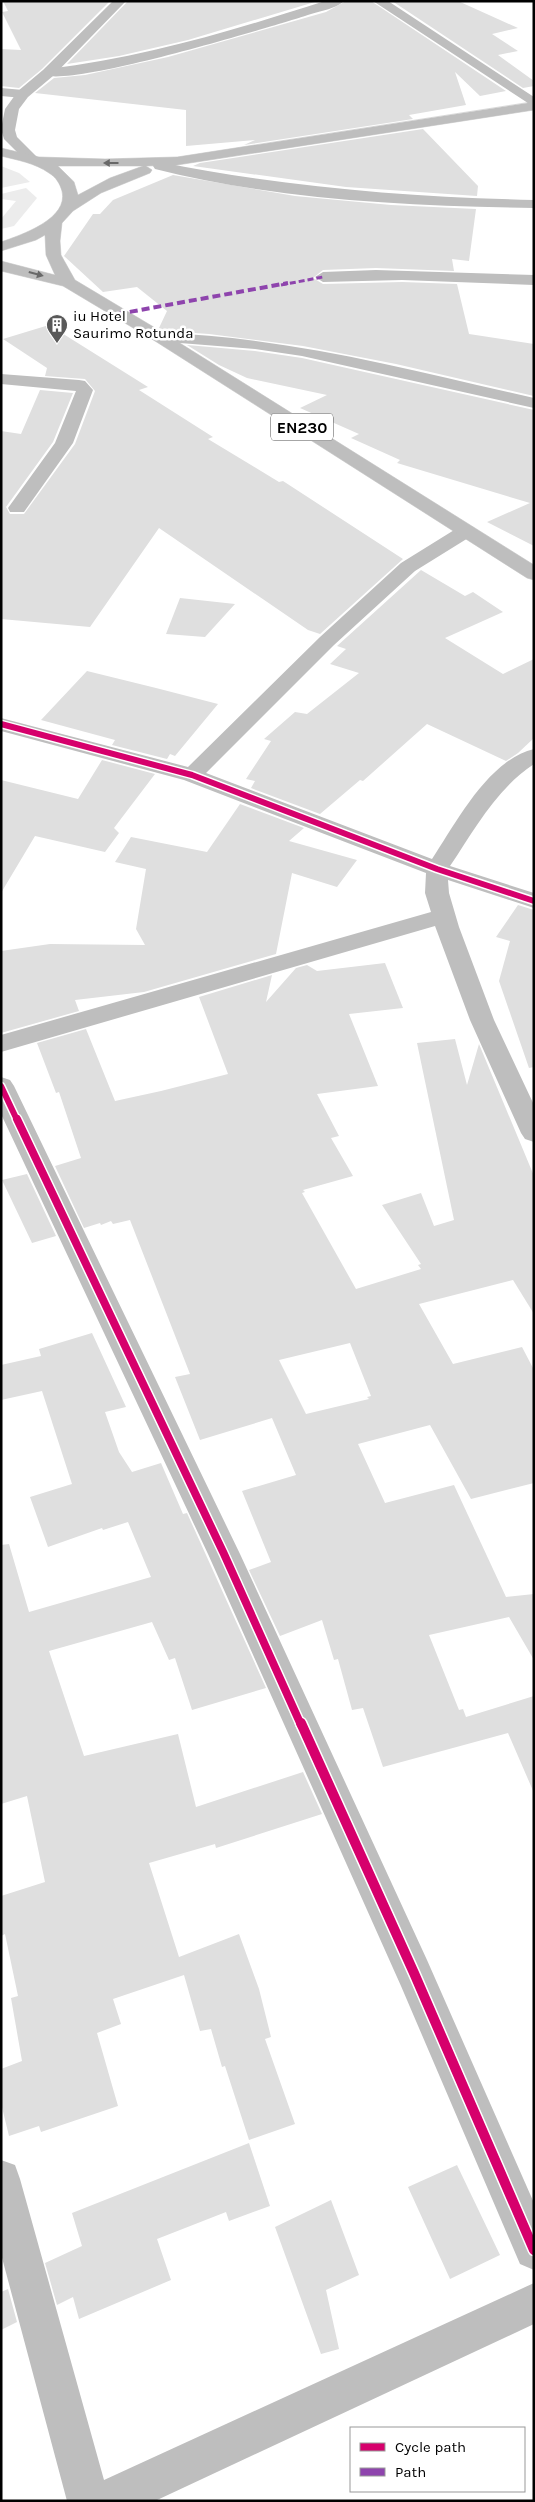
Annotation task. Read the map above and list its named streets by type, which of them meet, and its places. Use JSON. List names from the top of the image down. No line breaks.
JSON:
{"streets":{"street":["EN230"]},"places":{"building":["iu Hotel Saurimo Rotunda"]},"legend":["Cycle path","Path"]}
